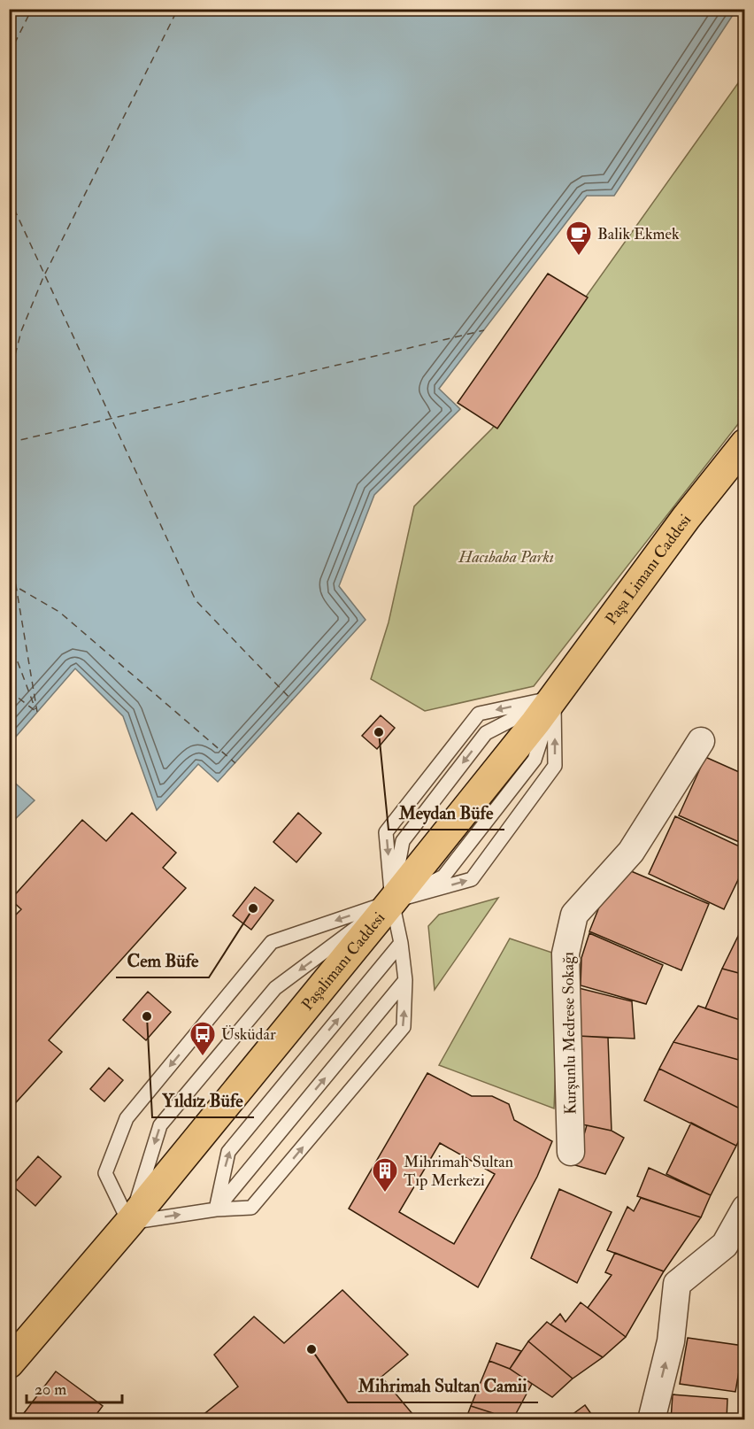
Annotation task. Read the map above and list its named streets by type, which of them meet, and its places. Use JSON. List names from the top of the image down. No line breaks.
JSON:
{"streets":{"main road":["Paşa Limanı Caddesi","Paşalimanı Caddesi"],"street":["Kurşunlu Medrese Sokağı"]},"crossings":[["Paşa Limanı Caddesi","Paşalimanı Caddesi"]],"parks":["Hacıbaba Parkı"],"places":{"cafe":["Balik Ekmek"],"other":["Meydan Büfe","Cem Büfe","Yıldız Büfe","Mihrimah Sultan Camii"],"bus stop":["Üsküdar"],"building":["Mihrimah Sultan Tıp Merkezi"]},"scale_bar":"20 m"}
